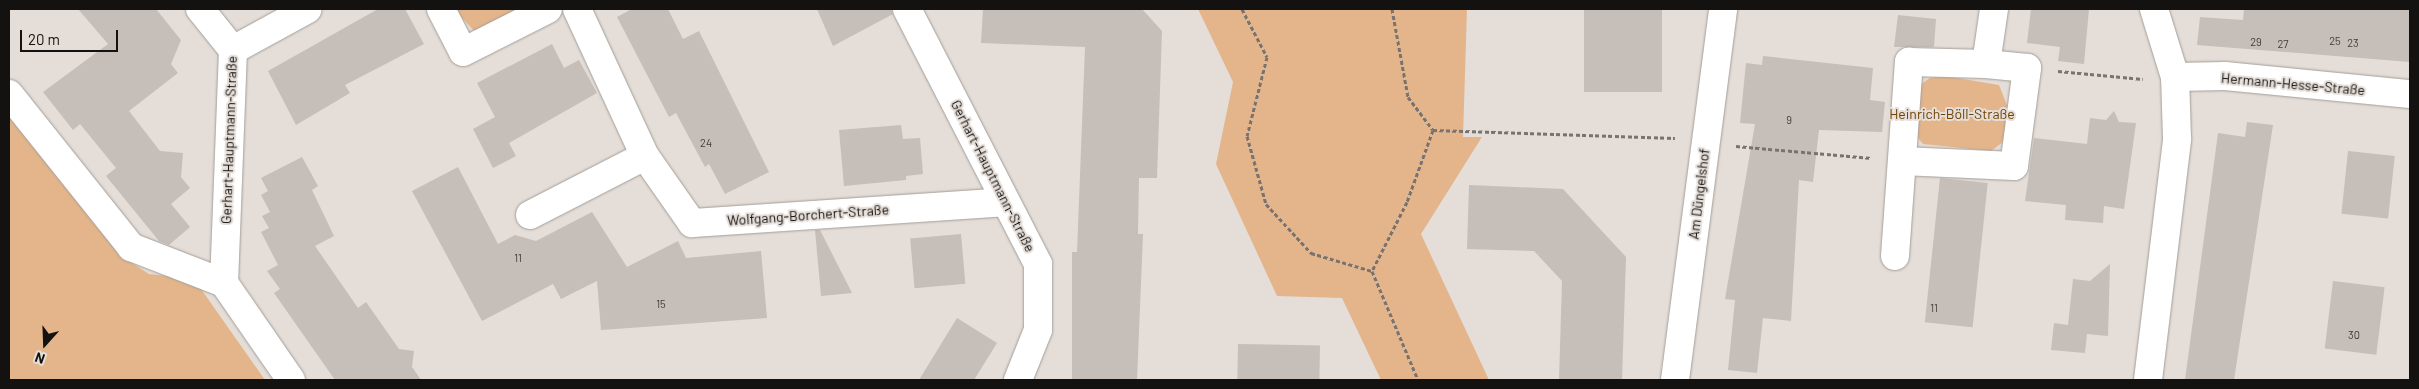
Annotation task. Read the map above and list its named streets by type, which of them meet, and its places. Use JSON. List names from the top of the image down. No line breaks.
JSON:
{"streets":{"street":["Hermann-Hesse-Straße","Gerhart-Hauptmann-Straße","Am Düngelshof","Wolfgang-Borchert-Straße"]},"crossings":[["Gerhart-Hauptmann-Straße","Wolfgang-Borchert-Straße"]],"parks":["Heinrich-Böll-Straße"],"house_numbers":["25","29","23","27","9","24","11","15","11","30"],"scale_bar":"20 m","north":"bottom"}
